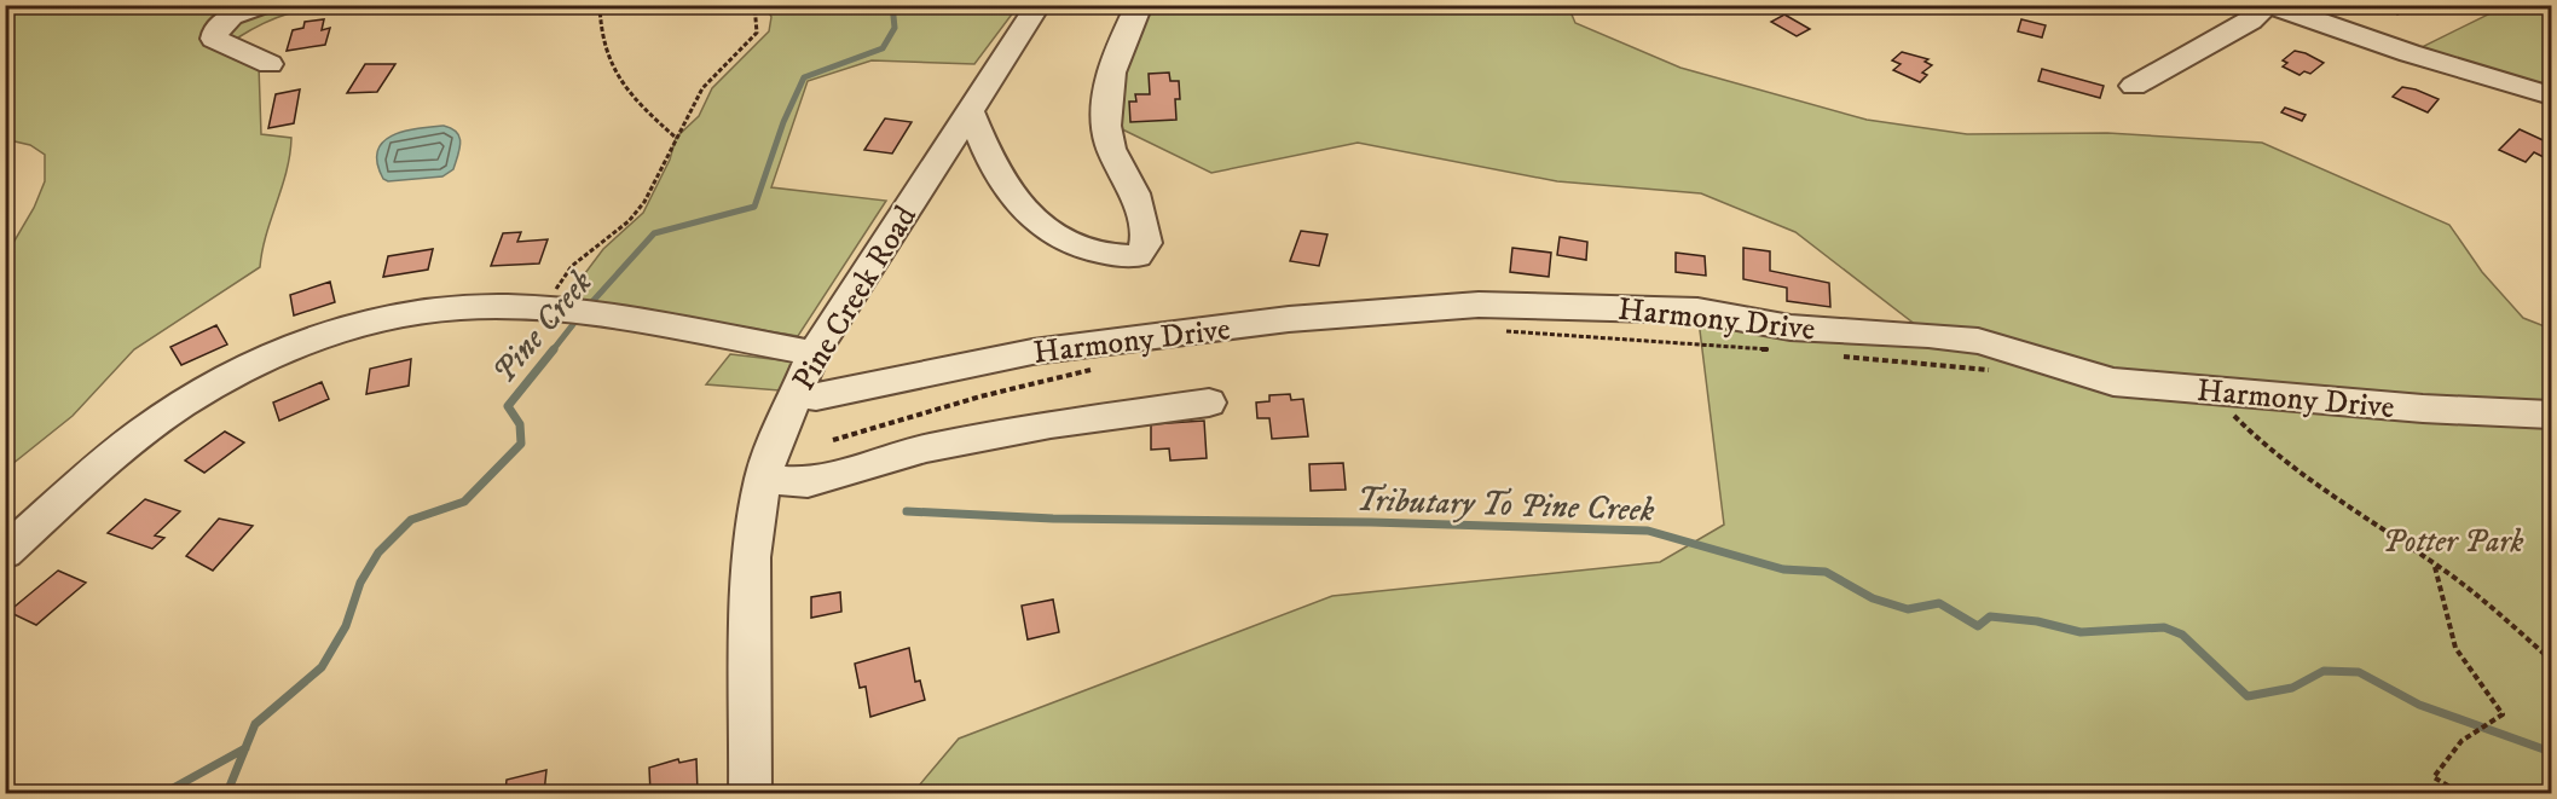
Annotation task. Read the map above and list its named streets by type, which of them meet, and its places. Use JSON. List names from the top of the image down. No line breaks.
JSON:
{"streets":{"street":["Pine Creek Road","Harmony Drive"]},"crossings":[["Pine Creek Road","Harmony Drive"]],"water":["Pine Creek","Tributary To Pine Creek"],"parks":["Potter Park"]}
